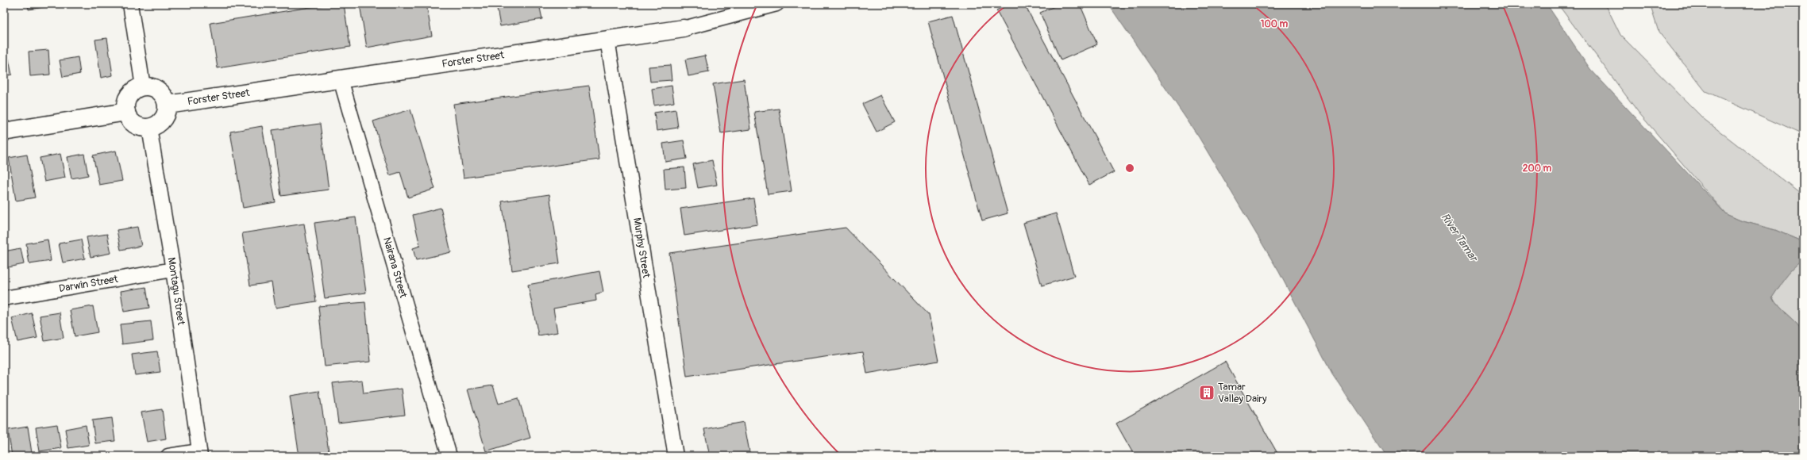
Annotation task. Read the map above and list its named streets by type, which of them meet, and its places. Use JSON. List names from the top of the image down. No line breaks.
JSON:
{"streets":{"street":["Forster Street","Murphy Street","Nairana Street","Darwin Street","Montagu Street"]},"crossings":[["Forster Street","Murphy Street"],["Forster Street","Nairana Street"],["Forster Street","Montagu Street"],["Darwin Street","Montagu Street"]],"water":["River Tamar"],"places":{"building":["Tamar Valley Dairy"]},"rings":["100 m","200 m"]}
